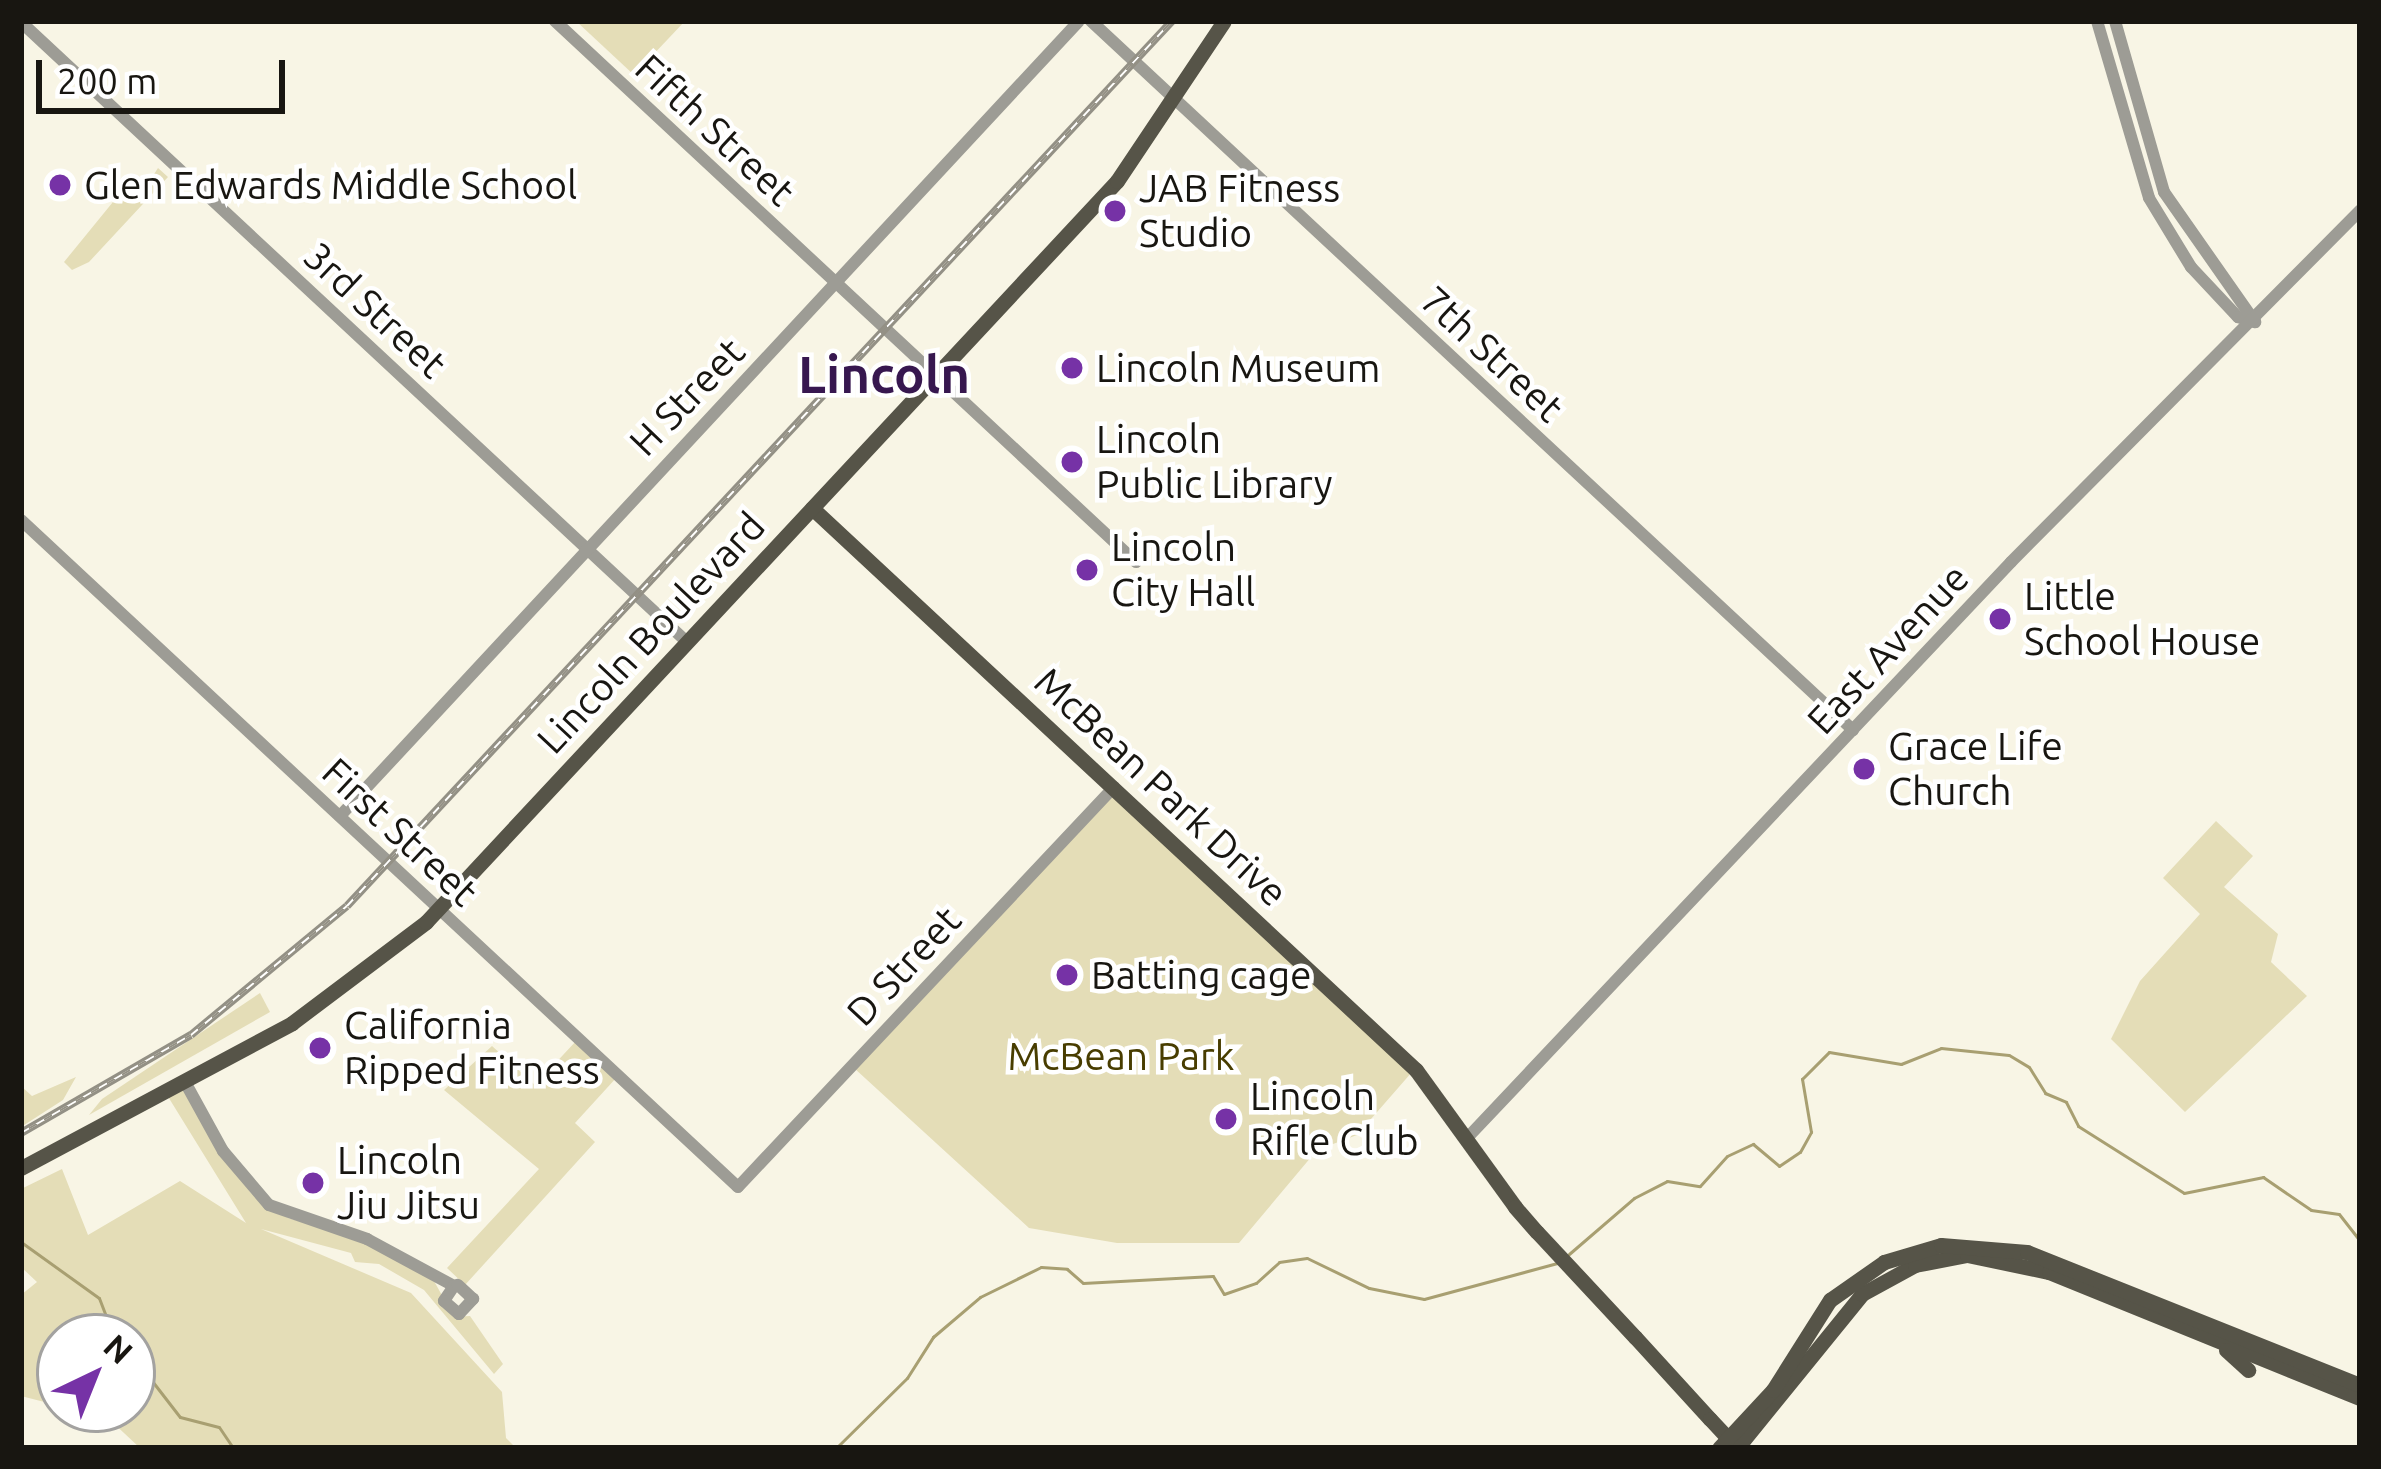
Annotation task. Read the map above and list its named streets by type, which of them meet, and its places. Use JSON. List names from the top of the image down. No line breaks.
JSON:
{"streets":{"main road":["Lincoln Boulevard","McBean Park Drive"],"street":["Fifth Street","3rd Street","7th Street","H Street","East Avenue","First Street","D Street"]},"crossings":[["Fifth Street","H Street"],["Fifth Street","Lincoln Boulevard"],["3rd Street","H Street"],["3rd Street","Lincoln Boulevard"],["7th Street","Lincoln Boulevard"],["7th Street","East Avenue"],["H Street","First Street"],["Lincoln Boulevard","McBean Park Drive"],["Lincoln Boulevard","First Street"],["East Avenue","McBean Park Drive"],["McBean Park Drive","D Street"],["First Street","D Street"]],"districts":["Lincoln"],"parks":["McBean Park"],"places":["Glen Edwards Middle School","JAB Fitness Studio","Lincoln Museum","Lincoln Public Library","Lincoln City Hall","Little School House","Grace Life Church","Batting cage","California Ripped Fitness","Lincoln Rifle Club","Lincoln Jiu Jitsu"],"scale_bar":"200 m","north":"top right"}
